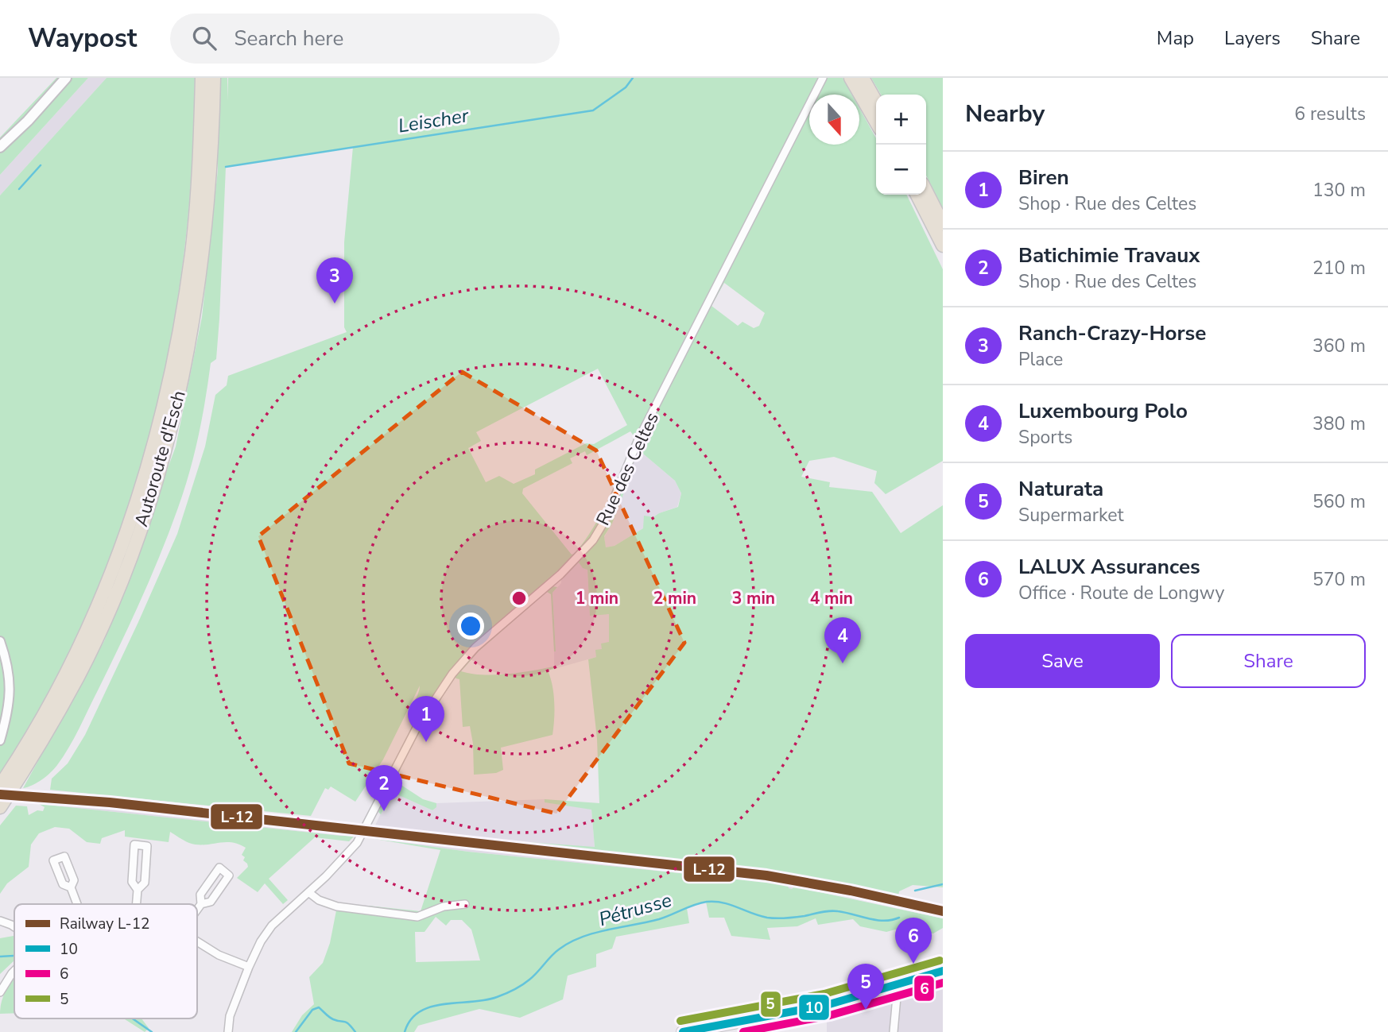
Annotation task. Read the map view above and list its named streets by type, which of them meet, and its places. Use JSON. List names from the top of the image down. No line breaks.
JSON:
{"streets":{"highway":["Autoroute d'Esch"],"street":["Rue des Celtes"]},"water":["Leischer","Pétrusse"],"lines":["rail line L-12","transit line 5","transit line 10","transit line 6"],"legend":["Railway L-12","10","6","5"],"north":"bottom","page":{"header":"Waypost","search":"Search here","nav":["Map","Layers","Share"],"heading":["Nearby","6 results"],"map_buttons":["+","−"],"list":[{"mark":"1","name":"Biren","note":"Shop · Rue des Celtes","value":"130 m"},{"mark":"2","name":"Batichimie Travaux","note":"Shop · Rue des Celtes","value":"210 m"},{"mark":"3","name":"Ranch-Crazy-Horse","note":"Place","value":"360 m"},{"mark":"4","name":"Luxembourg Polo","note":"Sports","value":"380 m"},{"mark":"5","name":"Naturata","note":"Supermarket","value":"560 m"},{"mark":"6","name":"LALUX Assurances","note":"Office · Route de Longwy","value":"570 m"}],"pins":["3","4","1","2","6","5"],"buttons":["Save","Share"]},"rings":["1 min","2 min","3 min","4 min"]}
